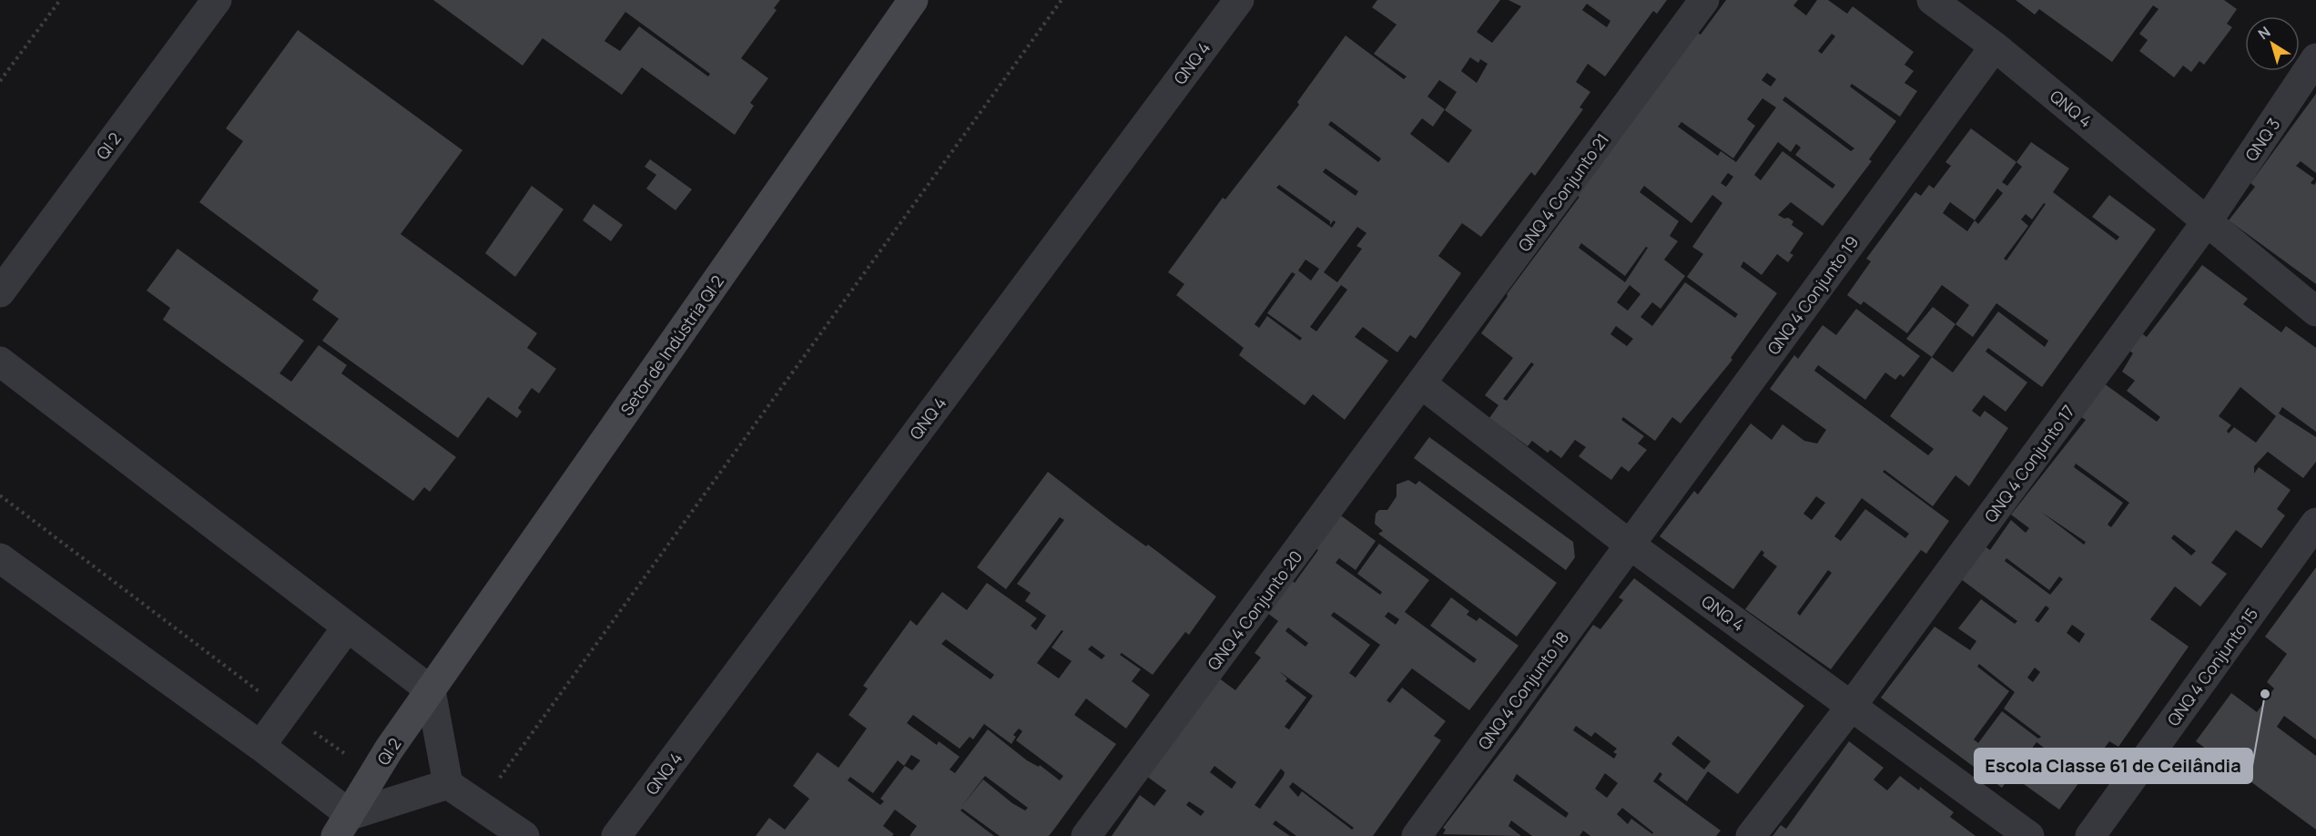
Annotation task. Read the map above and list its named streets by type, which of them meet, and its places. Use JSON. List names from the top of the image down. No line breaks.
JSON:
{"streets":{"street":["QNQ 4","QNQ 3","QI 2","QNQ 4 Conjunto 21","QNQ 4 Conjunto 19","Setor de Indústria QI 2","QNQ 4 Conjunto 17","QNQ 4 Conjunto 20","QNQ 4 Conjunto 15","QNQ 4 Conjunto 18"]},"crossings":[["QNQ 4","QNQ 3"],["QNQ 4","QNQ 4 Conjunto 21"],["QNQ 4","QNQ 4 Conjunto 19"],["QNQ 4","QNQ 4 Conjunto 17"],["QNQ 4","QNQ 4 Conjunto 20"],["QNQ 4","QNQ 4 Conjunto 18"],["QNQ 3","QNQ 4 Conjunto 17"],["QI 2","Setor de Indústria QI 2"],["QNQ 4 Conjunto 21","QNQ 4 Conjunto 20"],["QNQ 4 Conjunto 19","QNQ 4 Conjunto 18"]],"places":["Escola Classe 61 de Ceilândia"],"north":"top left"}
